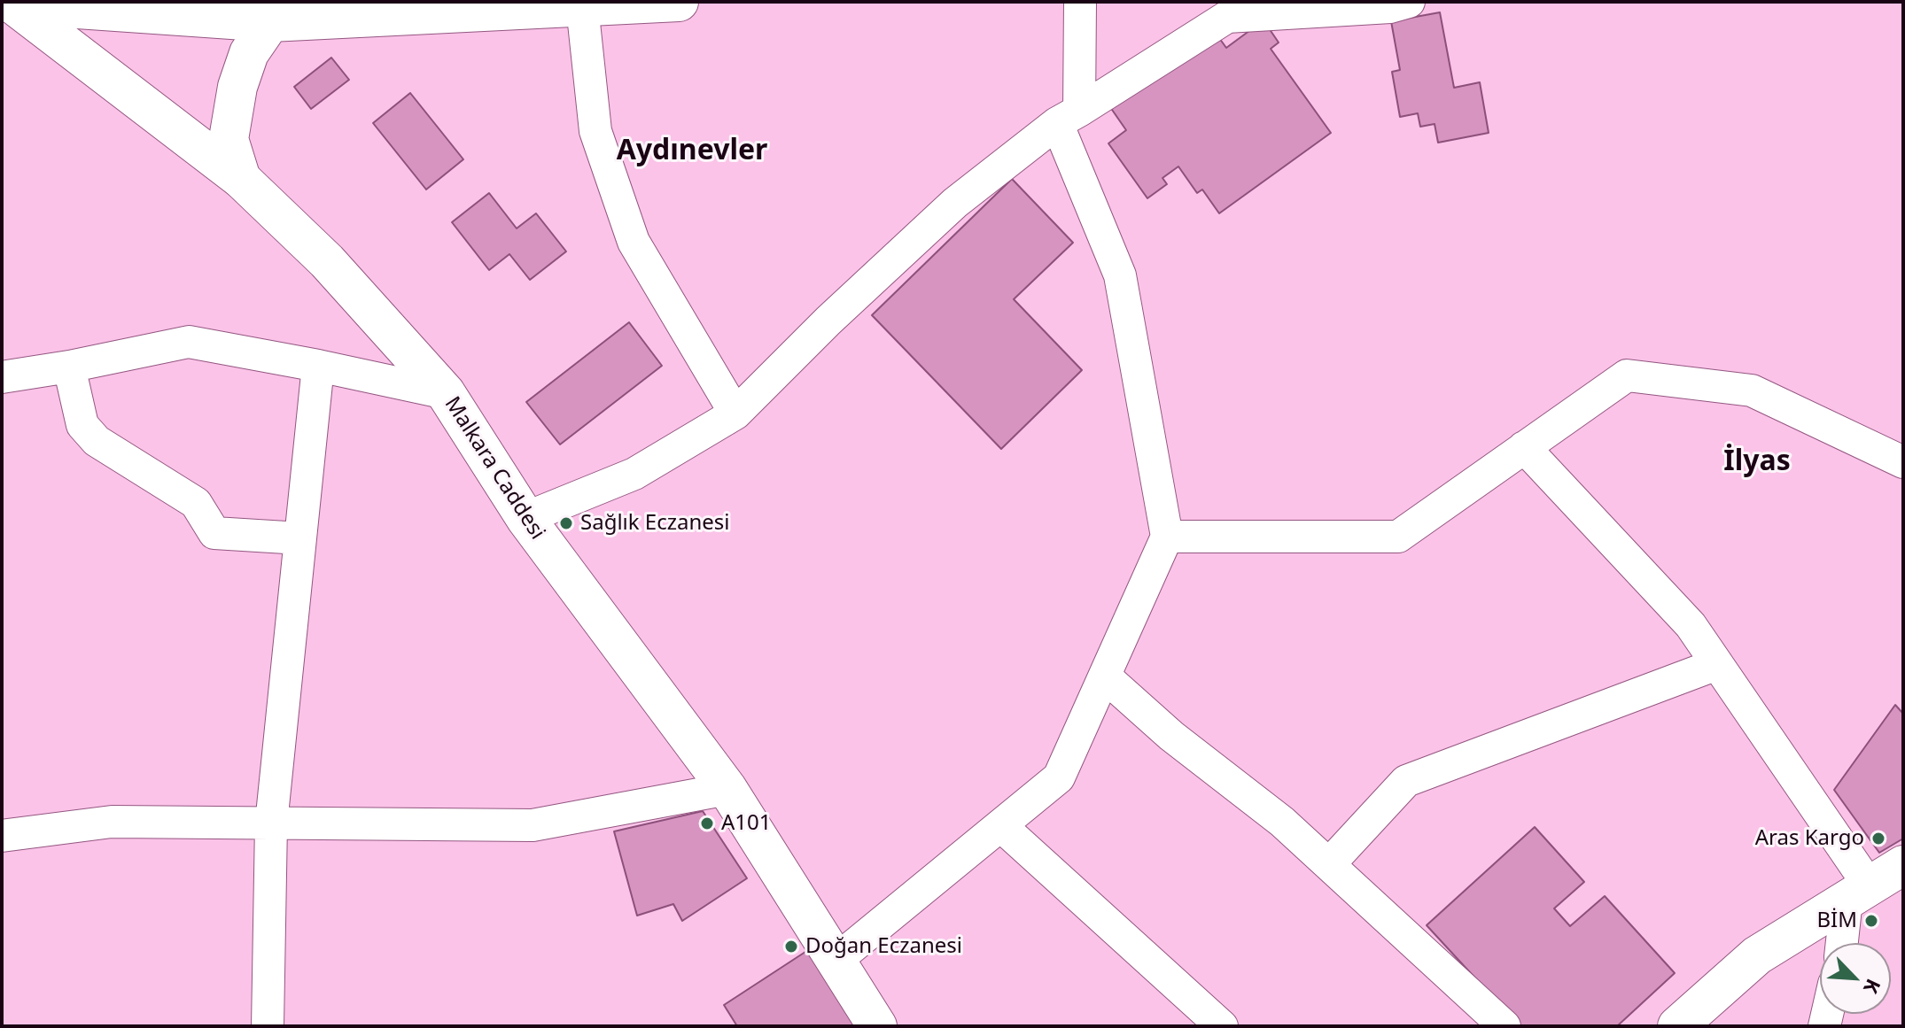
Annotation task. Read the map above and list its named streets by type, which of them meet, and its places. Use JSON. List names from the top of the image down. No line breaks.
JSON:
{"streets":{"main road":["Malkara Caddesi"]},"districts":["Aydınevler","İlyas"],"places":["Sağlık Eczanesi","A101","Aras Kargo","BİM","Doğan Eczanesi"],"north":"bottom right"}
